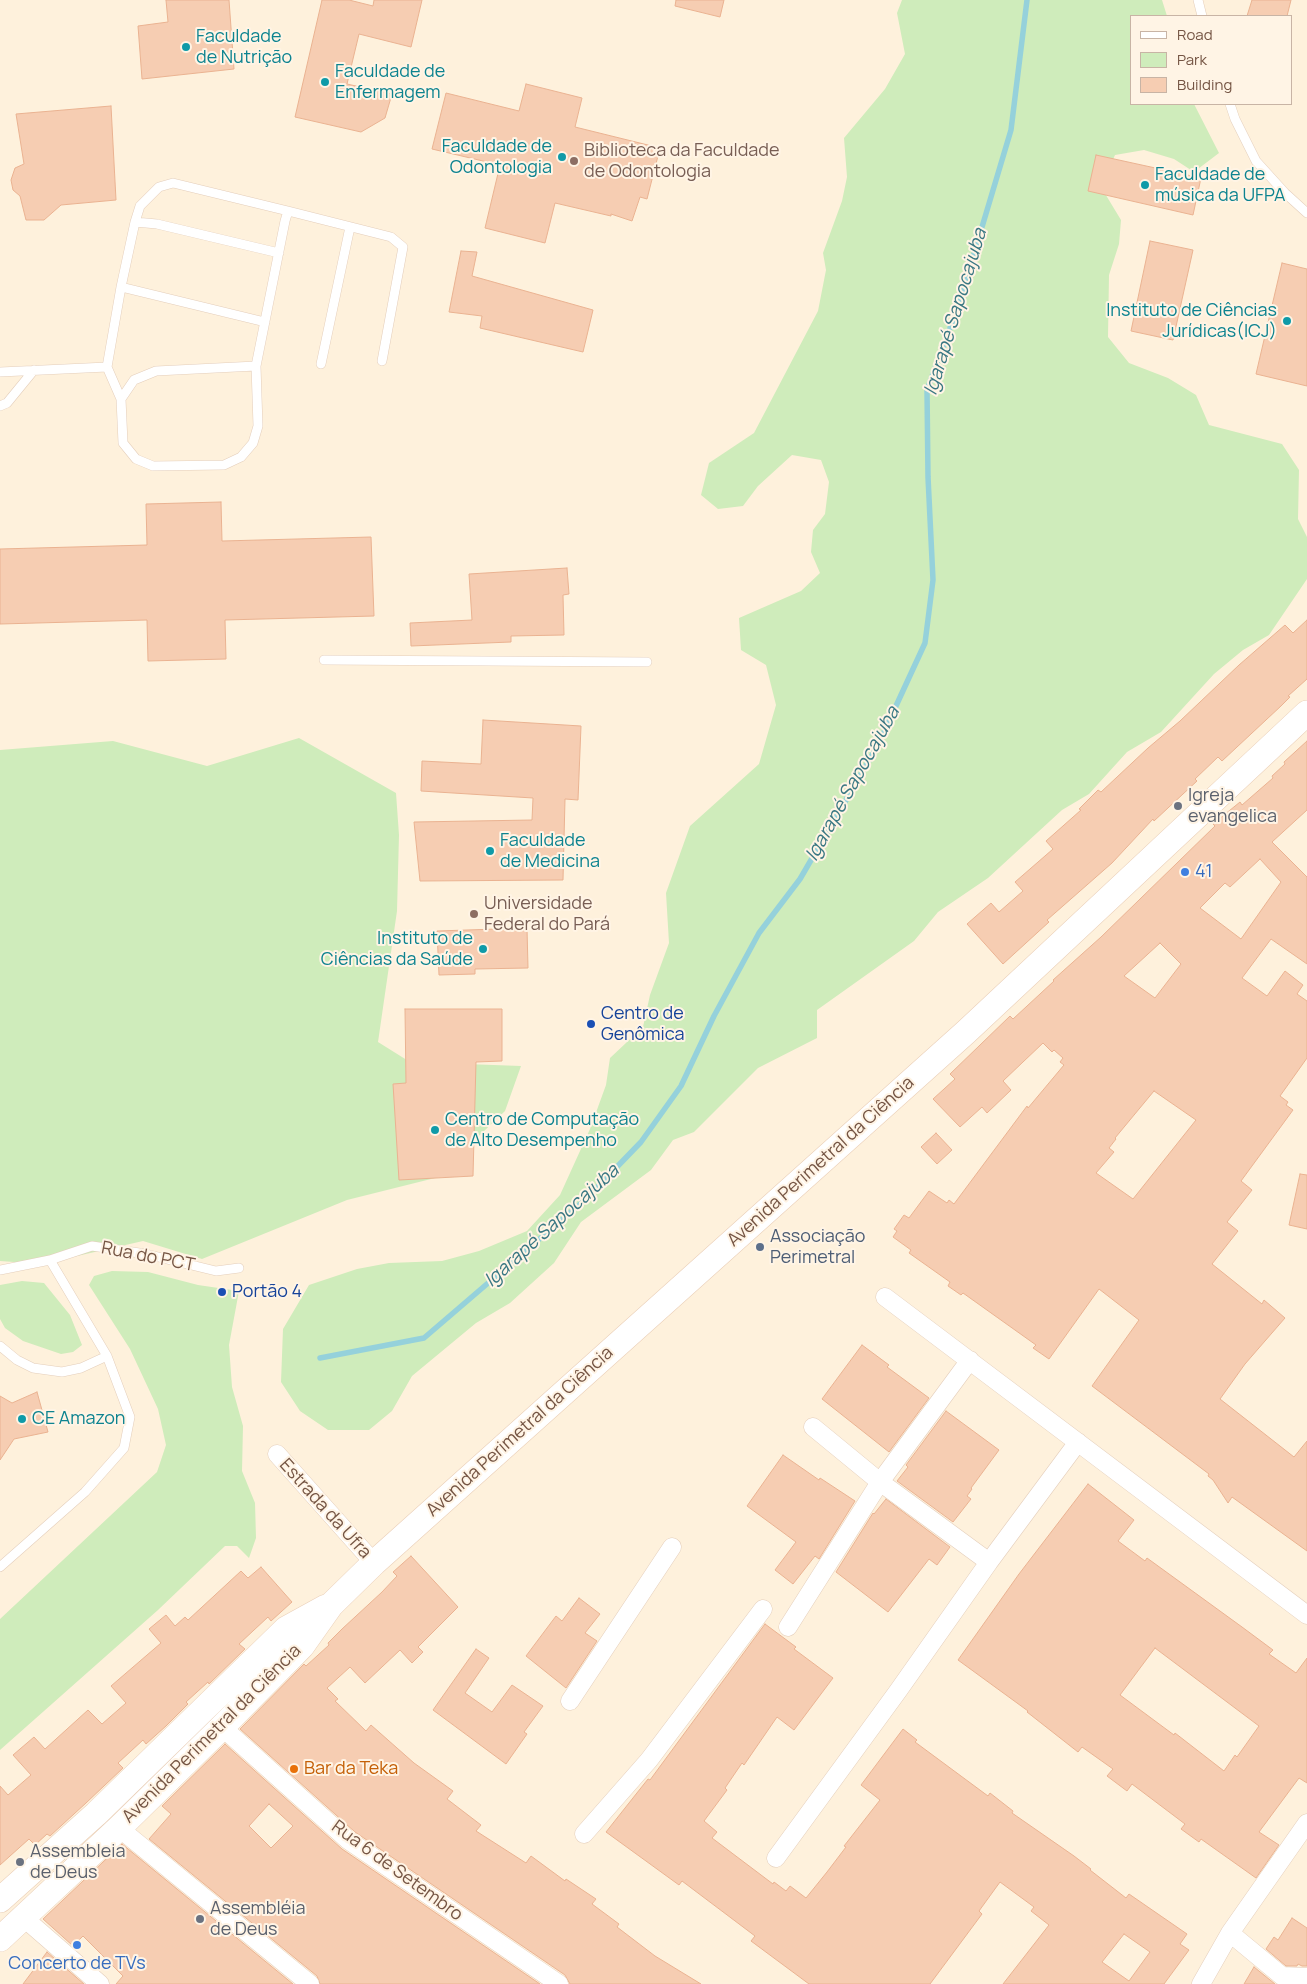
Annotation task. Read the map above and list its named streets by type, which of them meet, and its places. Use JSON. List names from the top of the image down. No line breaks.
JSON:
{"streets":{"main road":["Avenida Perimetral da Ciência"],"street":["Estrada da Ufra","Rua 6 de Setembro"],"lane":["Rua do PCT"]},"crossings":[["Avenida Perimetral da Ciência","Estrada da Ufra"],["Avenida Perimetral da Ciência","Rua 6 de Setembro"]],"water":["Igarapé Sapocajuba"],"places":["Faculdade de Nutrição","Faculdade de Enfermagem","Faculdade de Odontologia","Biblioteca da Faculdade de Odontologia","Faculdade de música da UFPA","Instituto de Ciências Jurídicas(ICJ)","Igreja evangelica","Faculdade de Medicina","41","Universidade Federal do Pará","Instituto de Ciências da Saúde","Centro de Genômica","Centro de Computação de Alto Desempenho","Associação Perimetral","Portão 4","CE Amazon","Bar da Teka","Assembleia de Deus","Assembléia de Deus","Concerto de TVs"],"legend":["Road","Park","Building"]}
